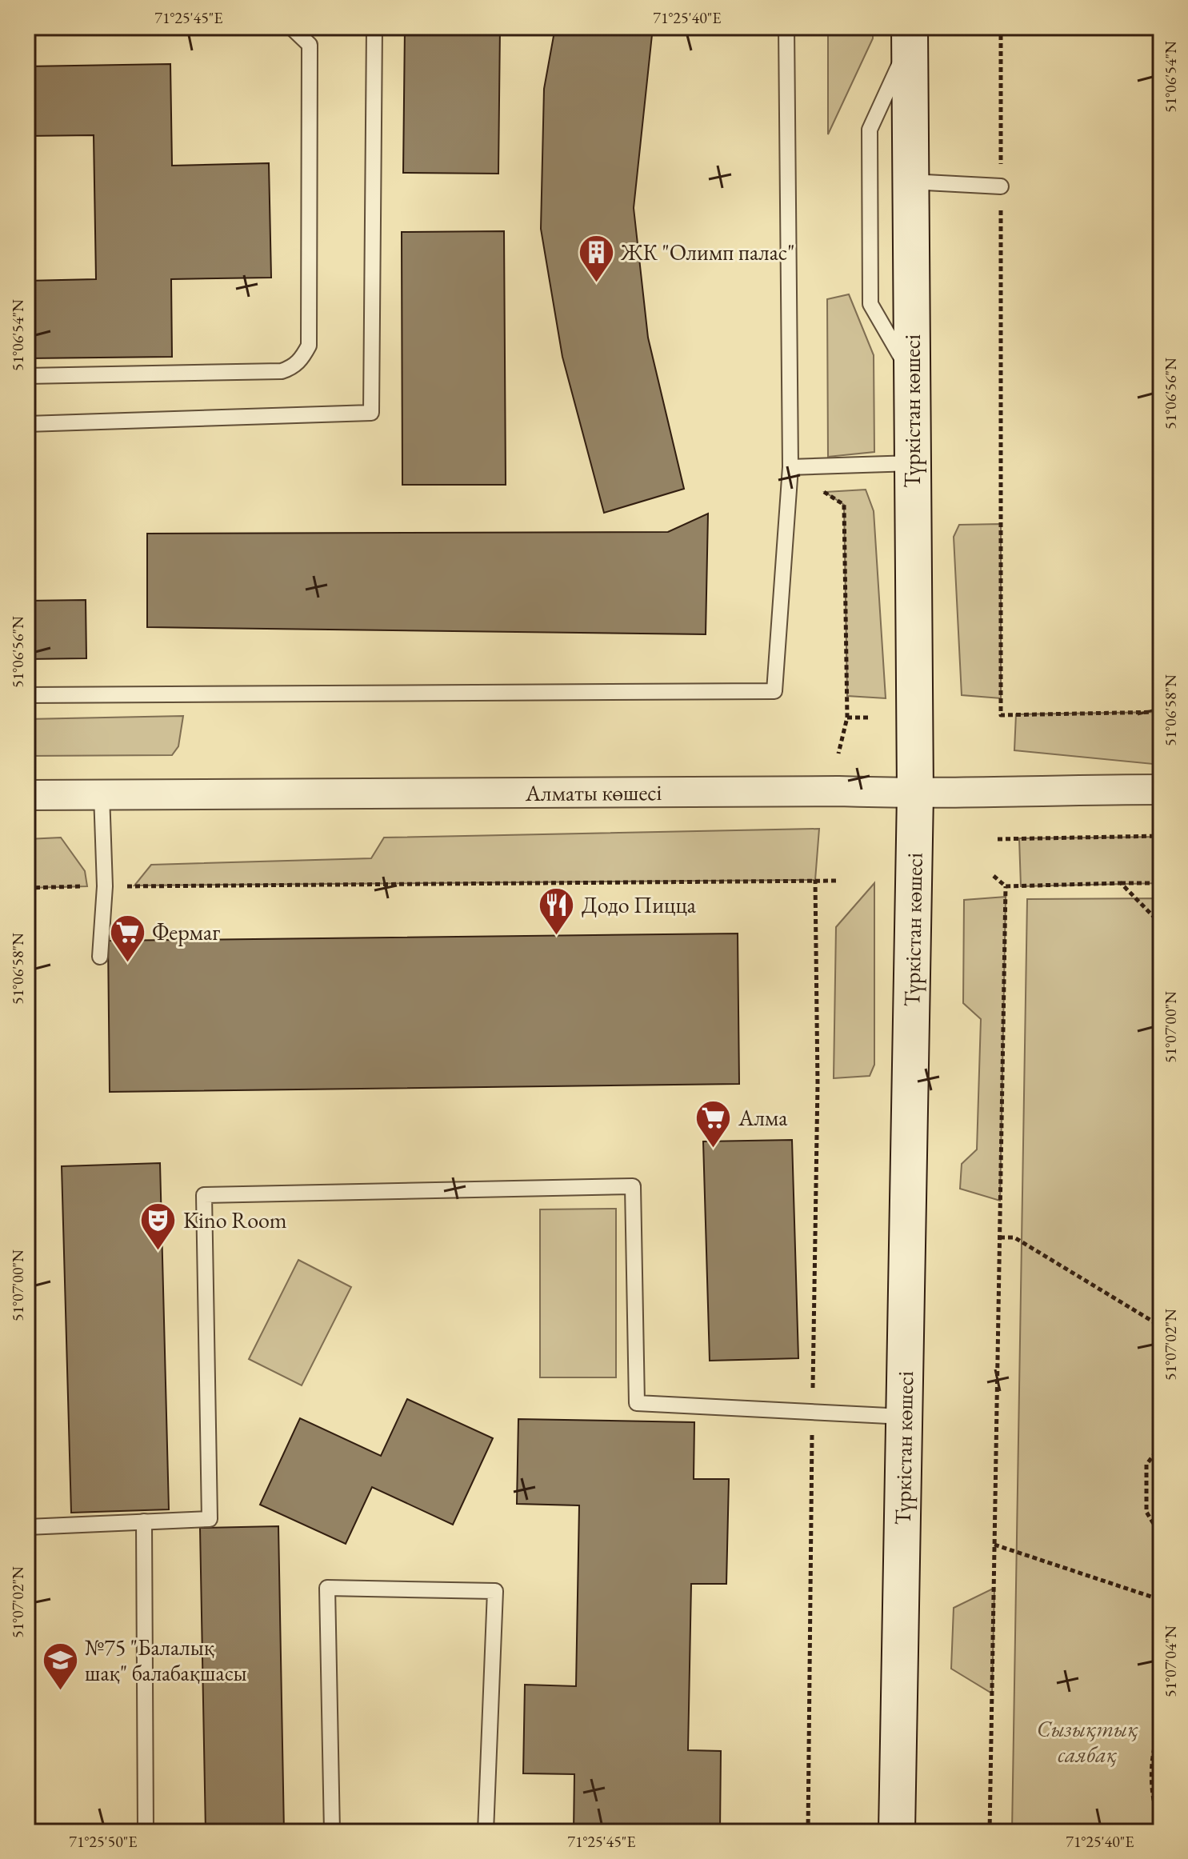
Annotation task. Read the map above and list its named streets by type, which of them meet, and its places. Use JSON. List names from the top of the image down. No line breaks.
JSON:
{"streets":{"main road":["Түркістан көшесі"],"street":["Алматы көшесі"]},"crossings":[["Түркістан көшесі","Алматы көшесі"]],"parks":["Сызықтық саябақ"],"places":{"building":["ЖК \"Олимп палас\""],"restaurant":["Додо Пицца"],"supermarket":["Фермаг","Алма"],"theatre":["Kino Room"],"school or university":["№75 \"Балалық шақ\" балабақшасы"]},"coordinates":["71°25'45\"E","71°25'40\"E","51°06'54\"N","51°06'56\"N","51°06'58\"N","51°07'00\"N","51°07'02\"N","51°07'04\"N","71°25'50\"E"]}
